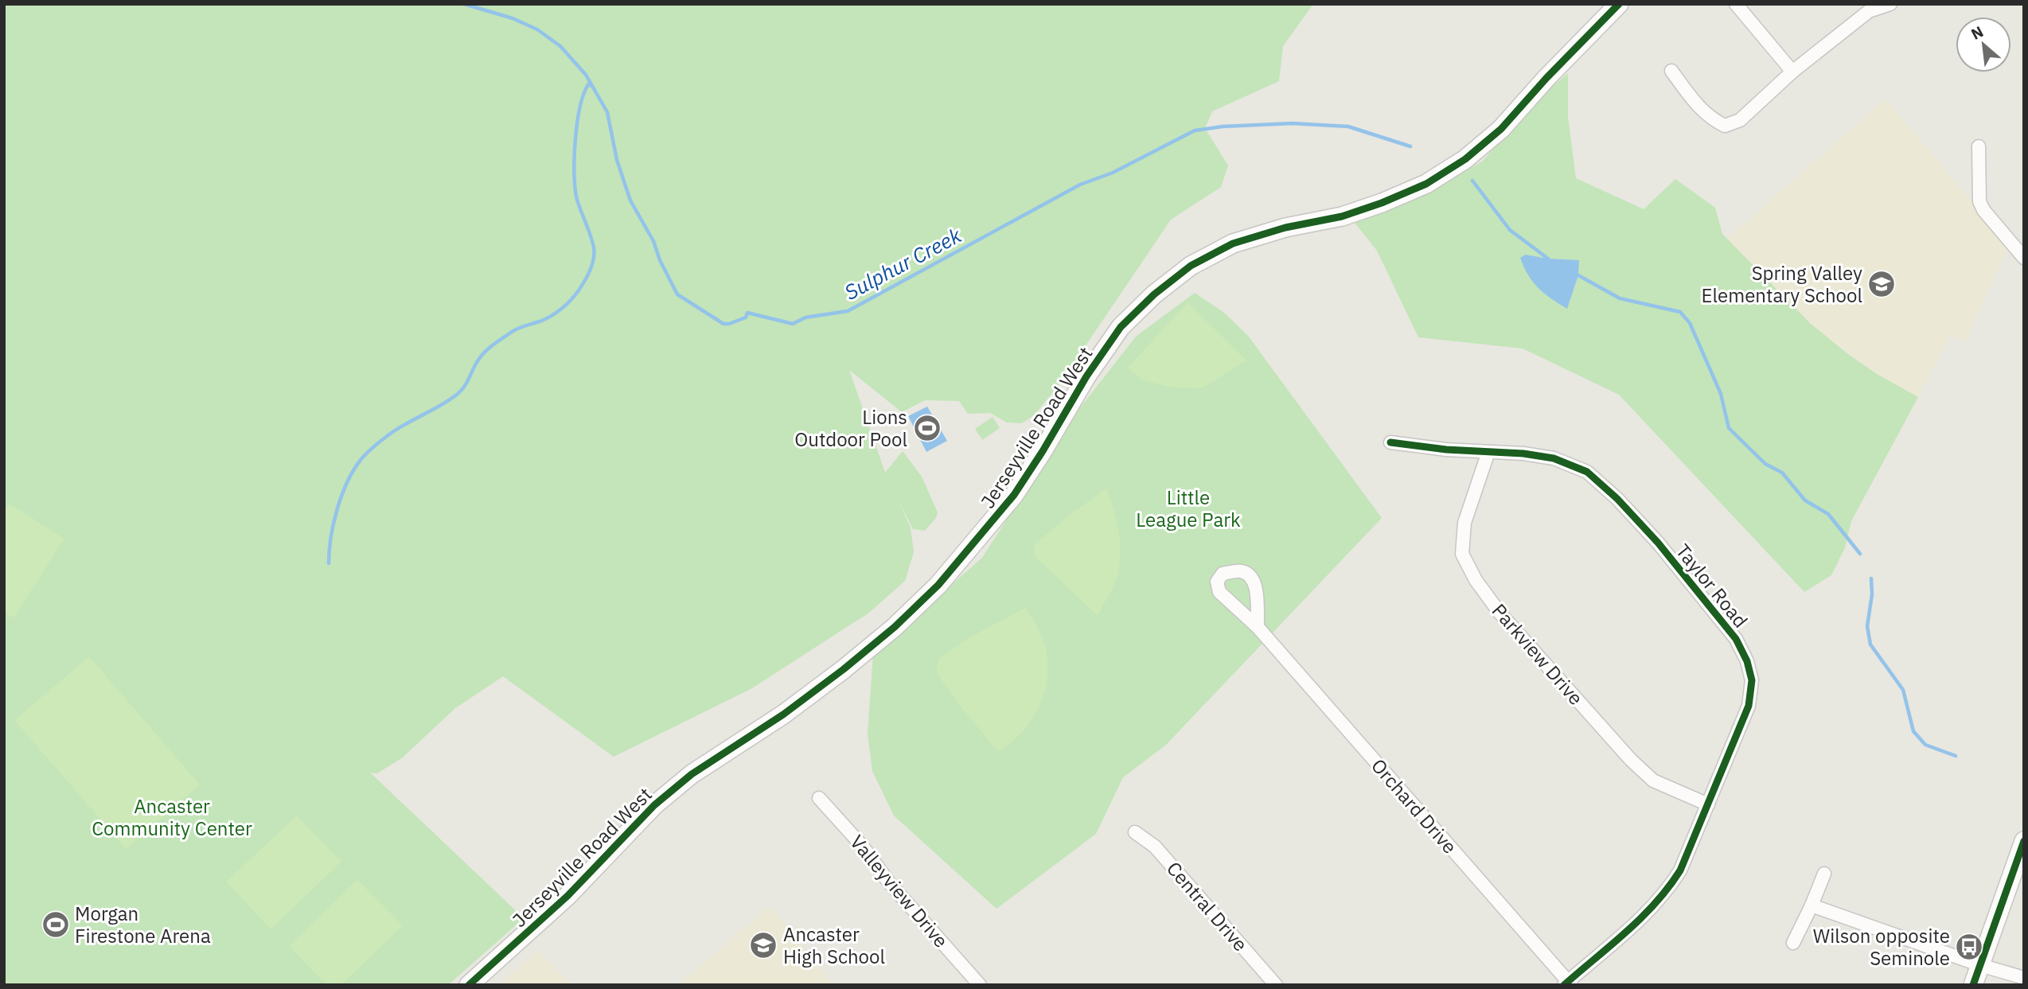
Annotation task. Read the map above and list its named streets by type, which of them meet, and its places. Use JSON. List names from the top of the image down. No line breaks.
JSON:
{"streets":{"main road":["Jerseyville Road West"],"street":["Taylor Road","Parkview Drive","Orchard Drive","Valleyview Drive","Central Drive"]},"crossings":[["Taylor Road","Parkview Drive"],["Taylor Road","Orchard Drive"]],"water":["Sulphur Creek"],"parks":["Little League Park","Ancaster Community Center"],"places":{"school or university":["Spring Valley Elementary School","Ancaster High School"],"sports":["Lions Outdoor Pool","Morgan Firestone Arena"],"bus stop":["Wilson opposite Seminole"]},"north":"top left"}
